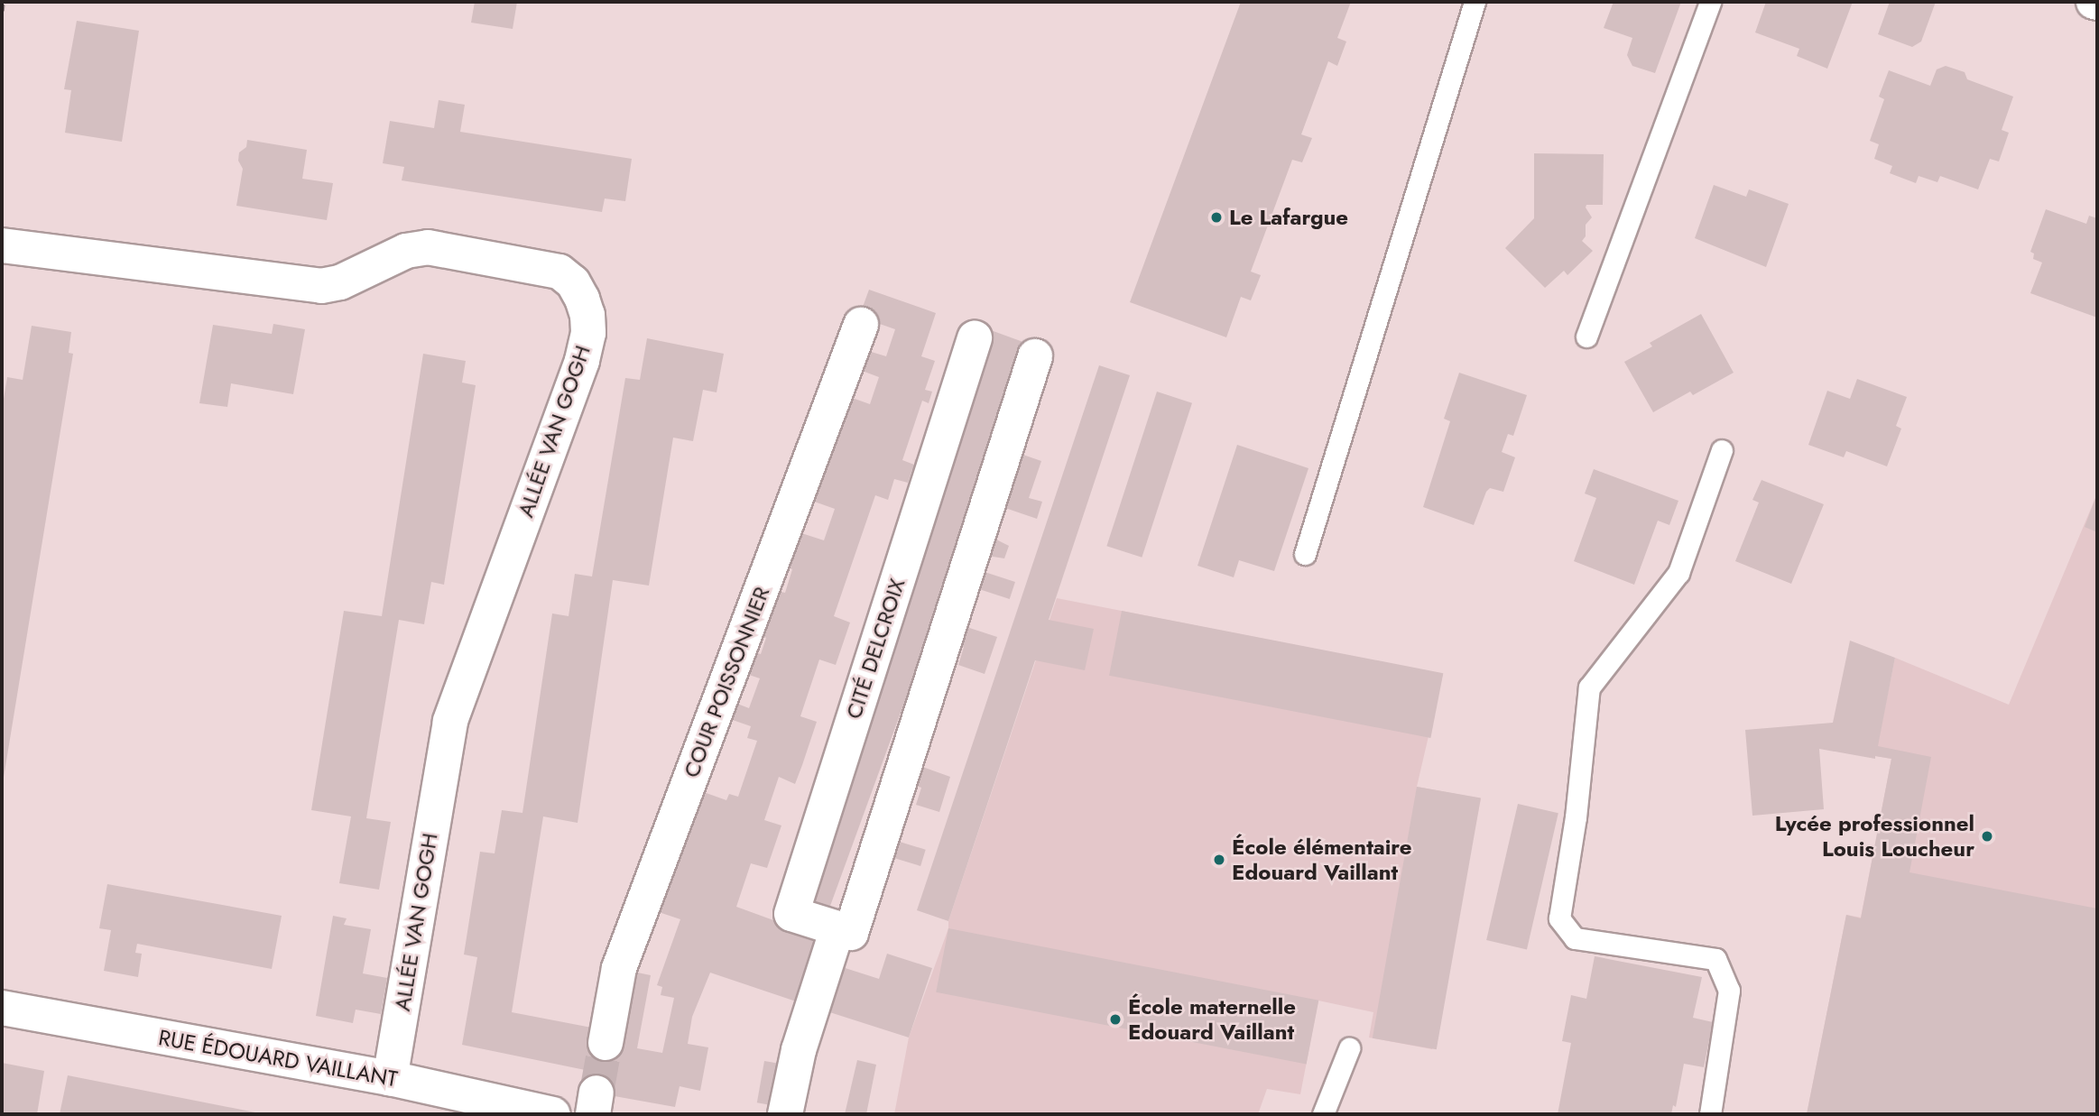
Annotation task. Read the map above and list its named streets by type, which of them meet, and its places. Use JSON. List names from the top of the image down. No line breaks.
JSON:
{"streets":{"street":["ALLÉE VAN GOGH","CITÉ DELCROIX","COUR POISSONNIER","RUE ÉDOUARD VAILLANT"]},"crossings":[["ALLÉE VAN GOGH","RUE ÉDOUARD VAILLANT"]],"places":["Le Lafargue","Lycée professionnel Louis Loucheur","École élémentaire Edouard Vaillant","École maternelle Edouard Vaillant"]}
